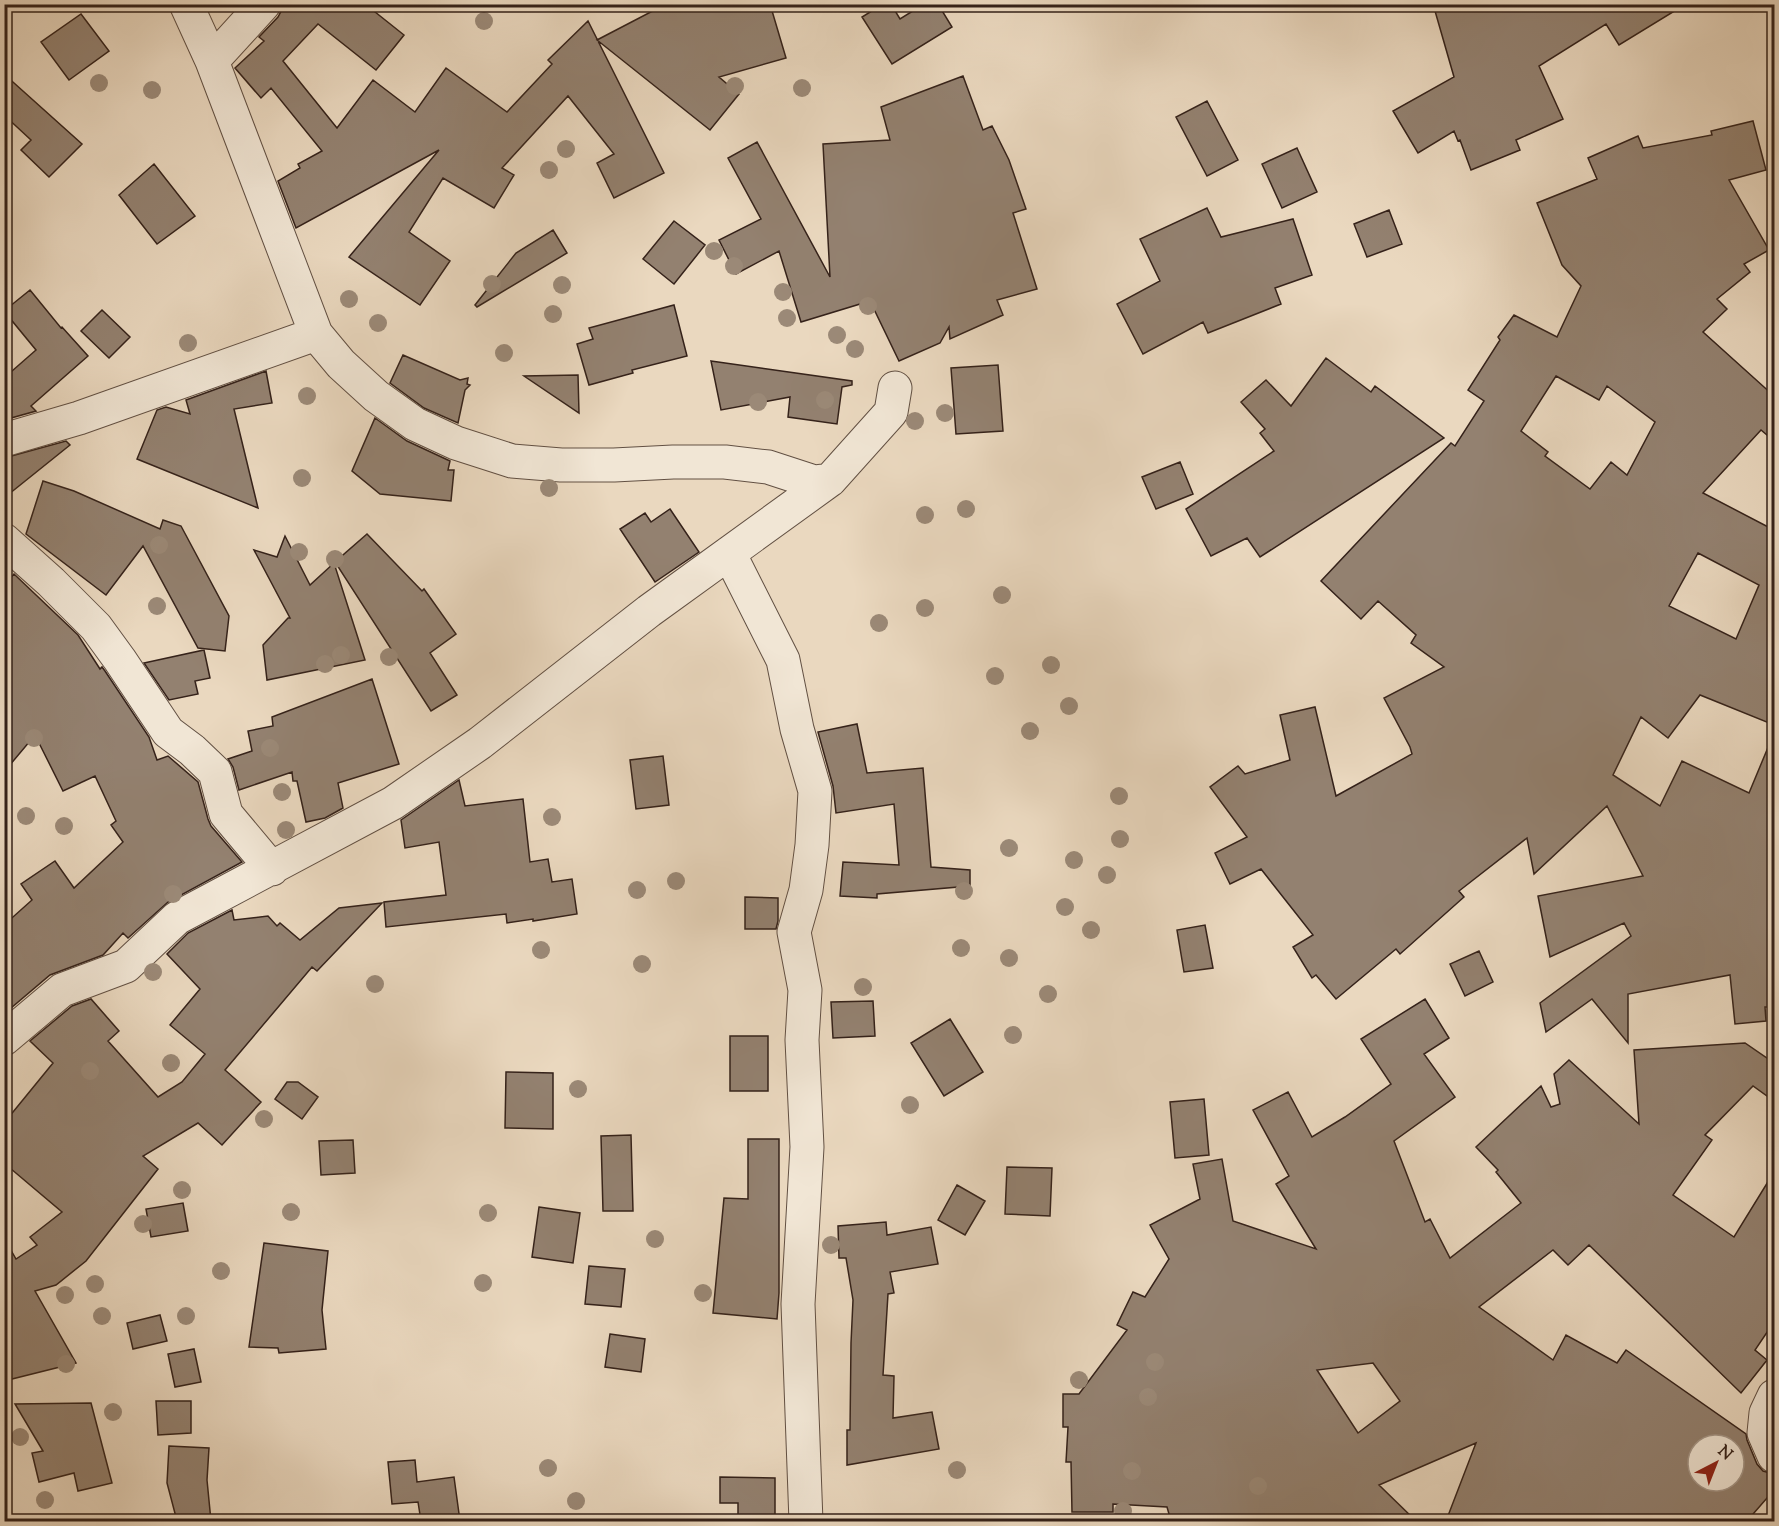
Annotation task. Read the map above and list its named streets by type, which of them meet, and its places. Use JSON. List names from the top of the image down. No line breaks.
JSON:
{"north":"top right"}
